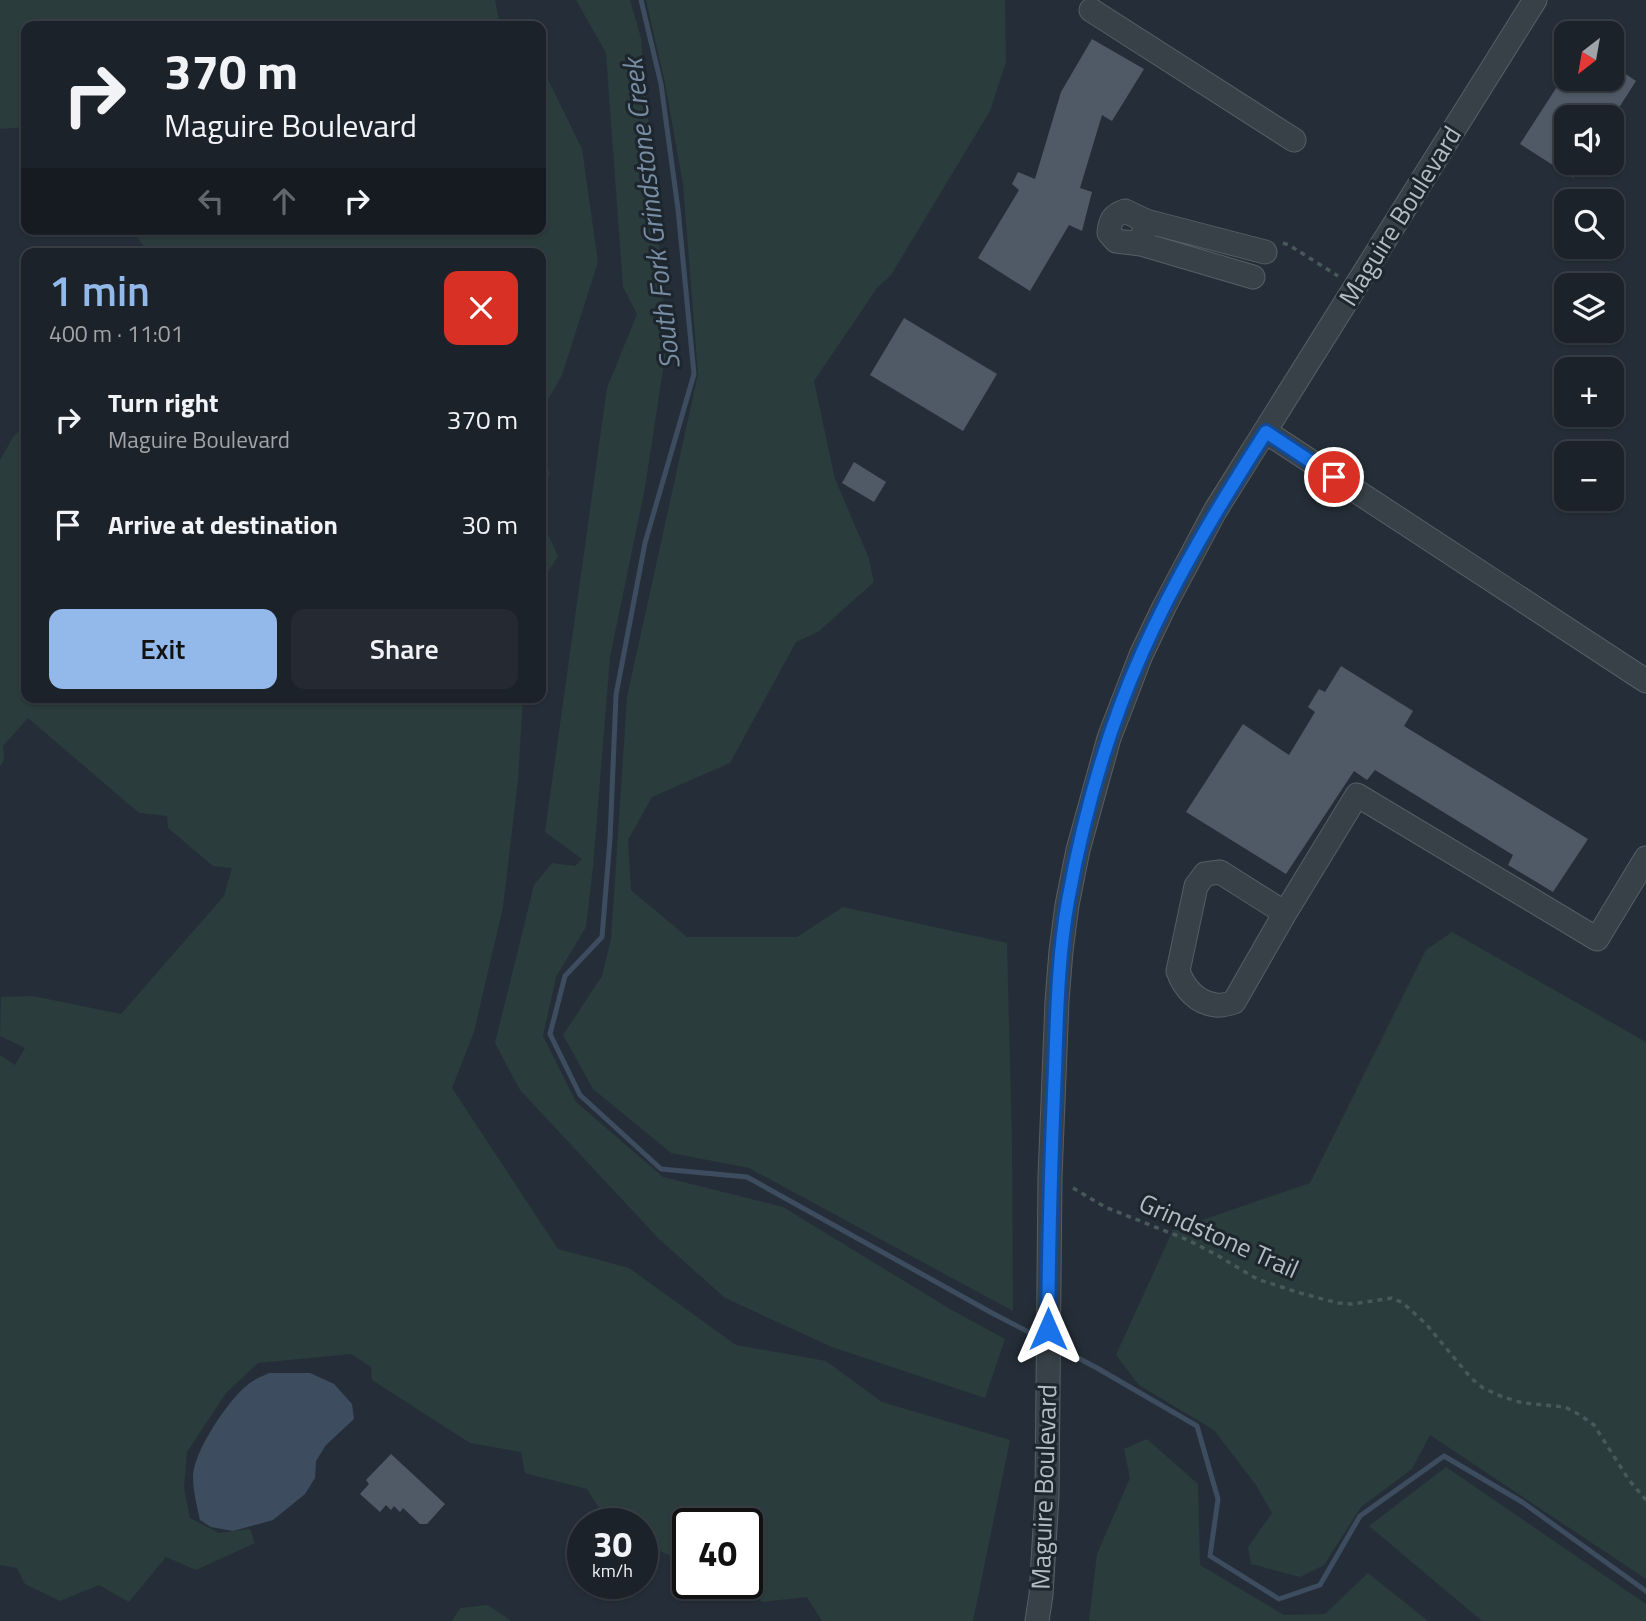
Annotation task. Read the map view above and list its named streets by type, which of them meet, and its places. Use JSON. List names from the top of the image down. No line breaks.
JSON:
{"streets":{"street":["Maguire Boulevard"],"path":["Grindstone Trail"]},"water":["South Fork Grindstone Creek"],"north":"bottom left","page":{"map_buttons":["+","−"],"turn":["370 m","Maguire Boulevard"],"heading":["1 min","400 m · 11:01"],"list":[{"name":"Turn right","note":"Maguire Boulevard","value":"370 m"},{"name":"Arrive at destination","value":"30 m"}],"buttons":["Exit","Share"],"speed":"30 km/h","limit":"40"}}
